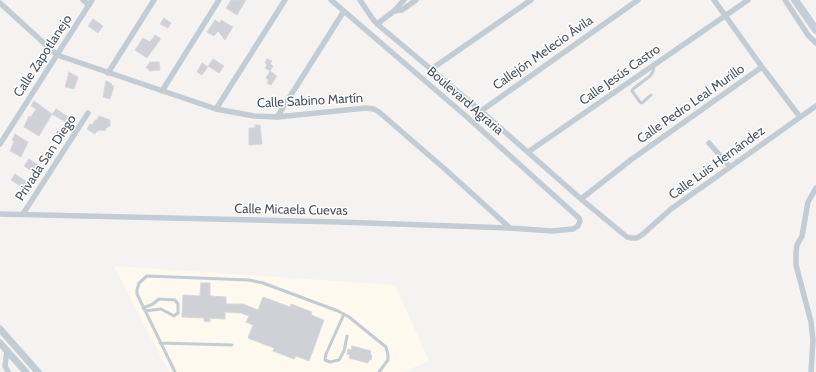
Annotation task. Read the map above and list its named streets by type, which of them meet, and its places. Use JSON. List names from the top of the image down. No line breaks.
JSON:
{"streets":{"street":["Callejón Melecio Ávila","Calle Zapotlanejo","Calle Jesús Castro","Calle Sabino Martín","Boulevard Agraria","Calle Pedro Leal Murillo","Privada San Diego","Calle Luis Hernández","Calle Micaela Cuevas"]},"crossings":[["Calle Zapotlanejo","Calle Sabino Martín"],["Calle Sabino Martín","Calle Micaela Cuevas"],["Boulevard Agraria","Calle Micaela Cuevas"],["Calle Pedro Leal Murillo","Calle Luis Hernández"],["Privada San Diego","Calle Micaela Cuevas"]]}
